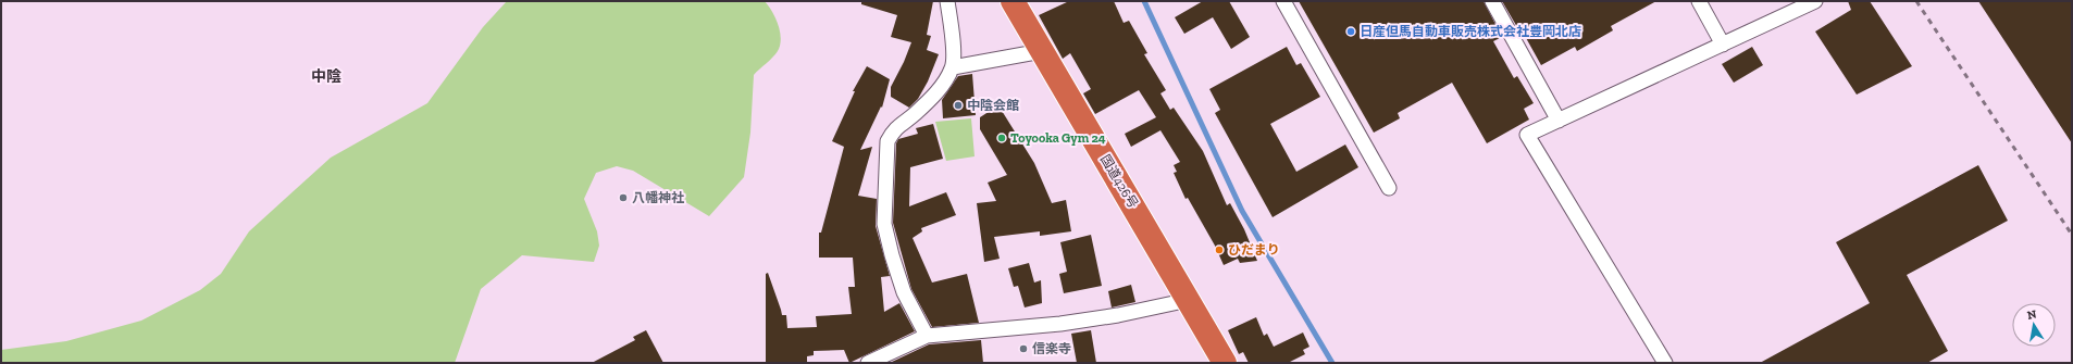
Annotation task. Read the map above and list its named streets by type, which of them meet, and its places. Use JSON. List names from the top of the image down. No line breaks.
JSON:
{"streets":{"highway":["国道426号"]},"districts":["中陰"],"places":["日産但馬自動車販売株式会社豊岡北店","中陰会館","Toyooka Gym 24","八幡神社","ひだまり","信楽寺"],"north":"top"}
